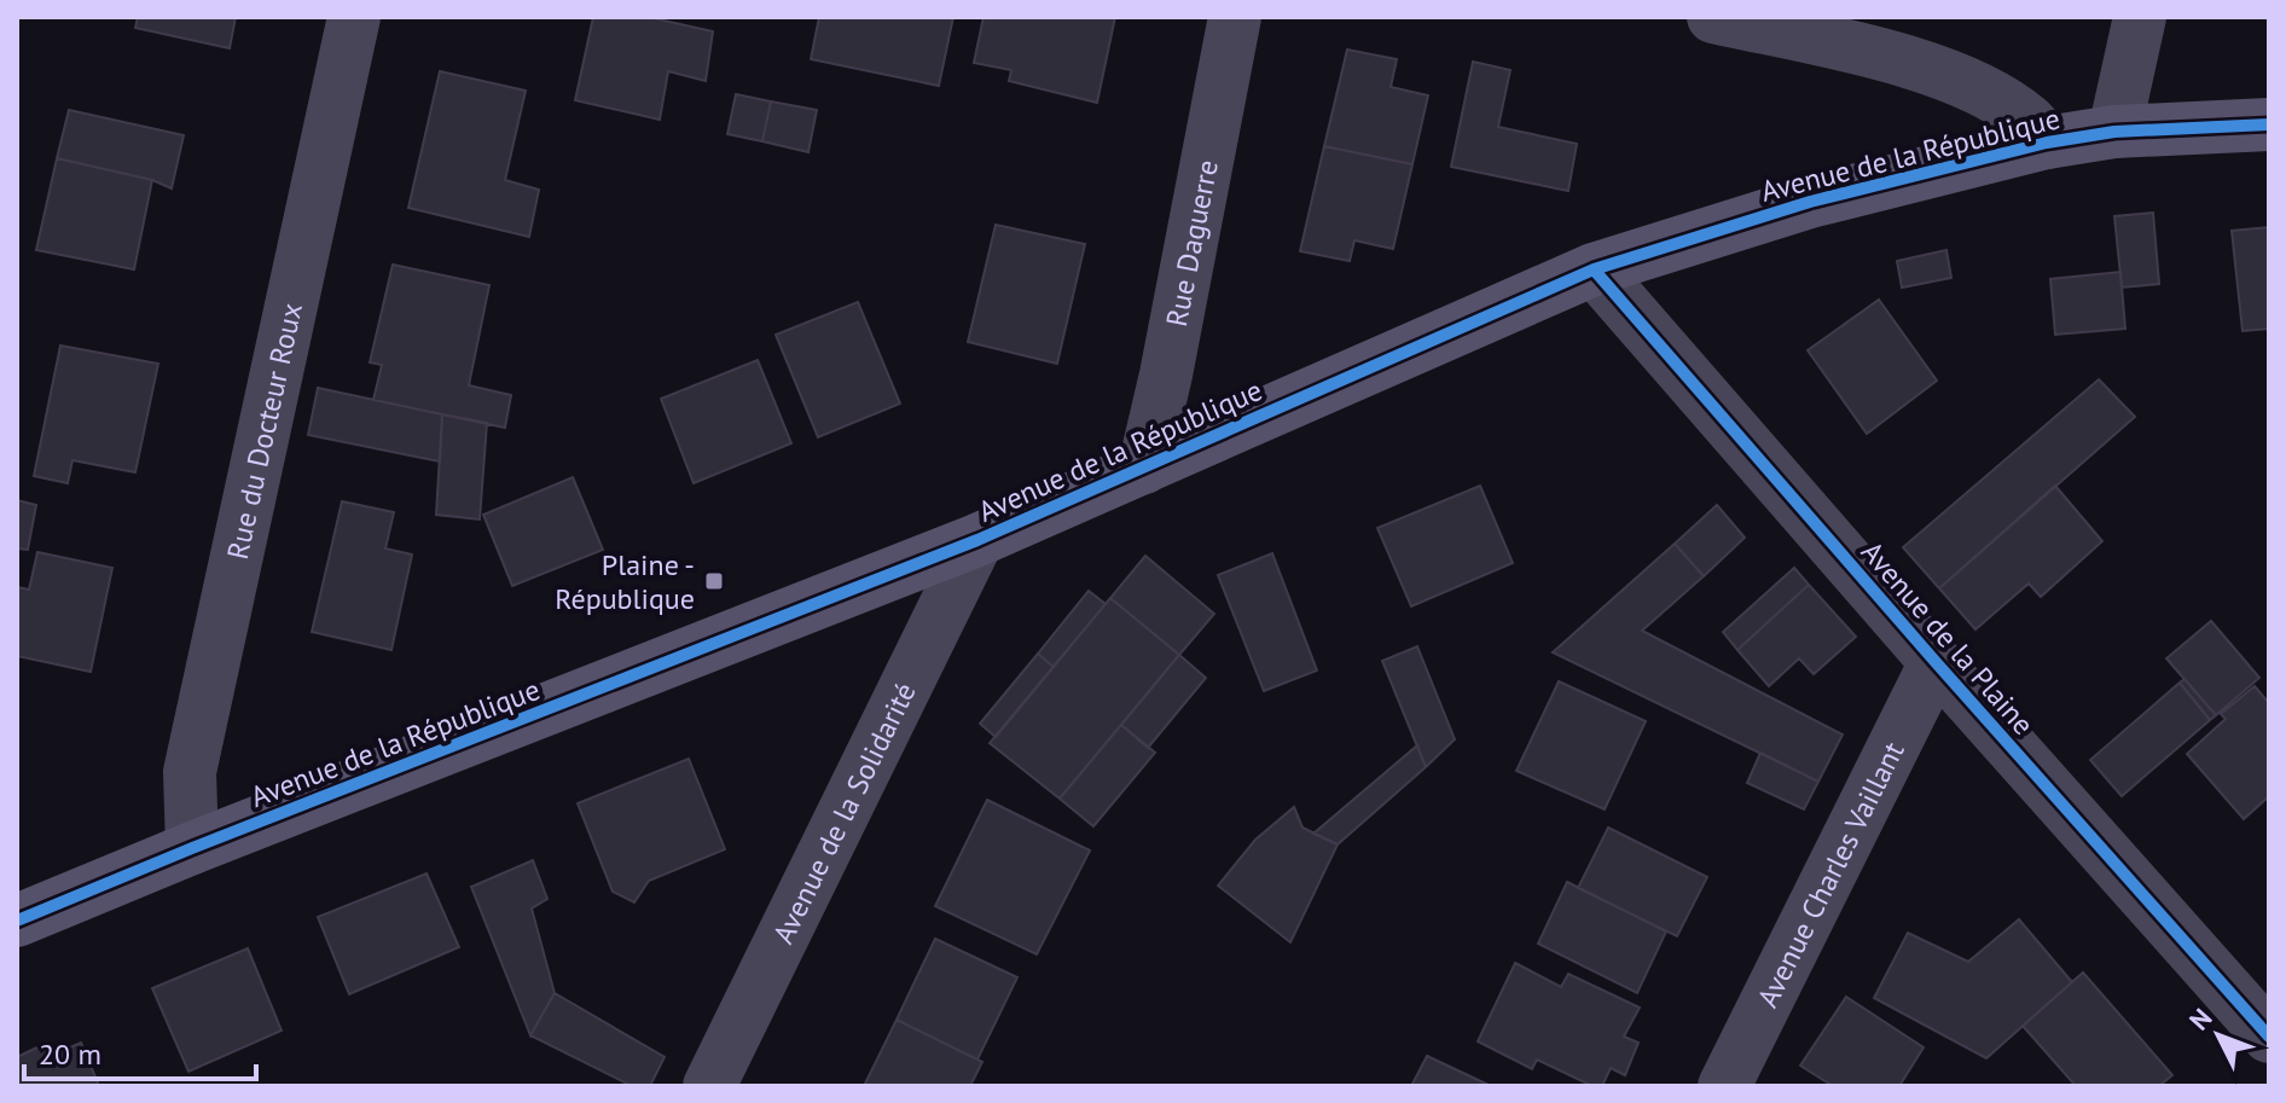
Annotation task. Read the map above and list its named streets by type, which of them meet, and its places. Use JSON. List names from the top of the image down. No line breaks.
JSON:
{"streets":{"street":["Avenue de la République","Rue Daguerre","Rue du Docteur Roux","Avenue de la Plaine","Avenue de la Solidarité","Avenue Charles Vaillant"]},"crossings":[["Avenue de la République","Rue Daguerre"],["Avenue de la République","Rue du Docteur Roux"],["Avenue de la République","Avenue de la Plaine"],["Avenue de la République","Avenue de la Solidarité"],["Avenue de la Plaine","Avenue Charles Vaillant"]],"places":{"transit":["Plaine - République"]},"scale_bar":"20 m","north":"top left"}
